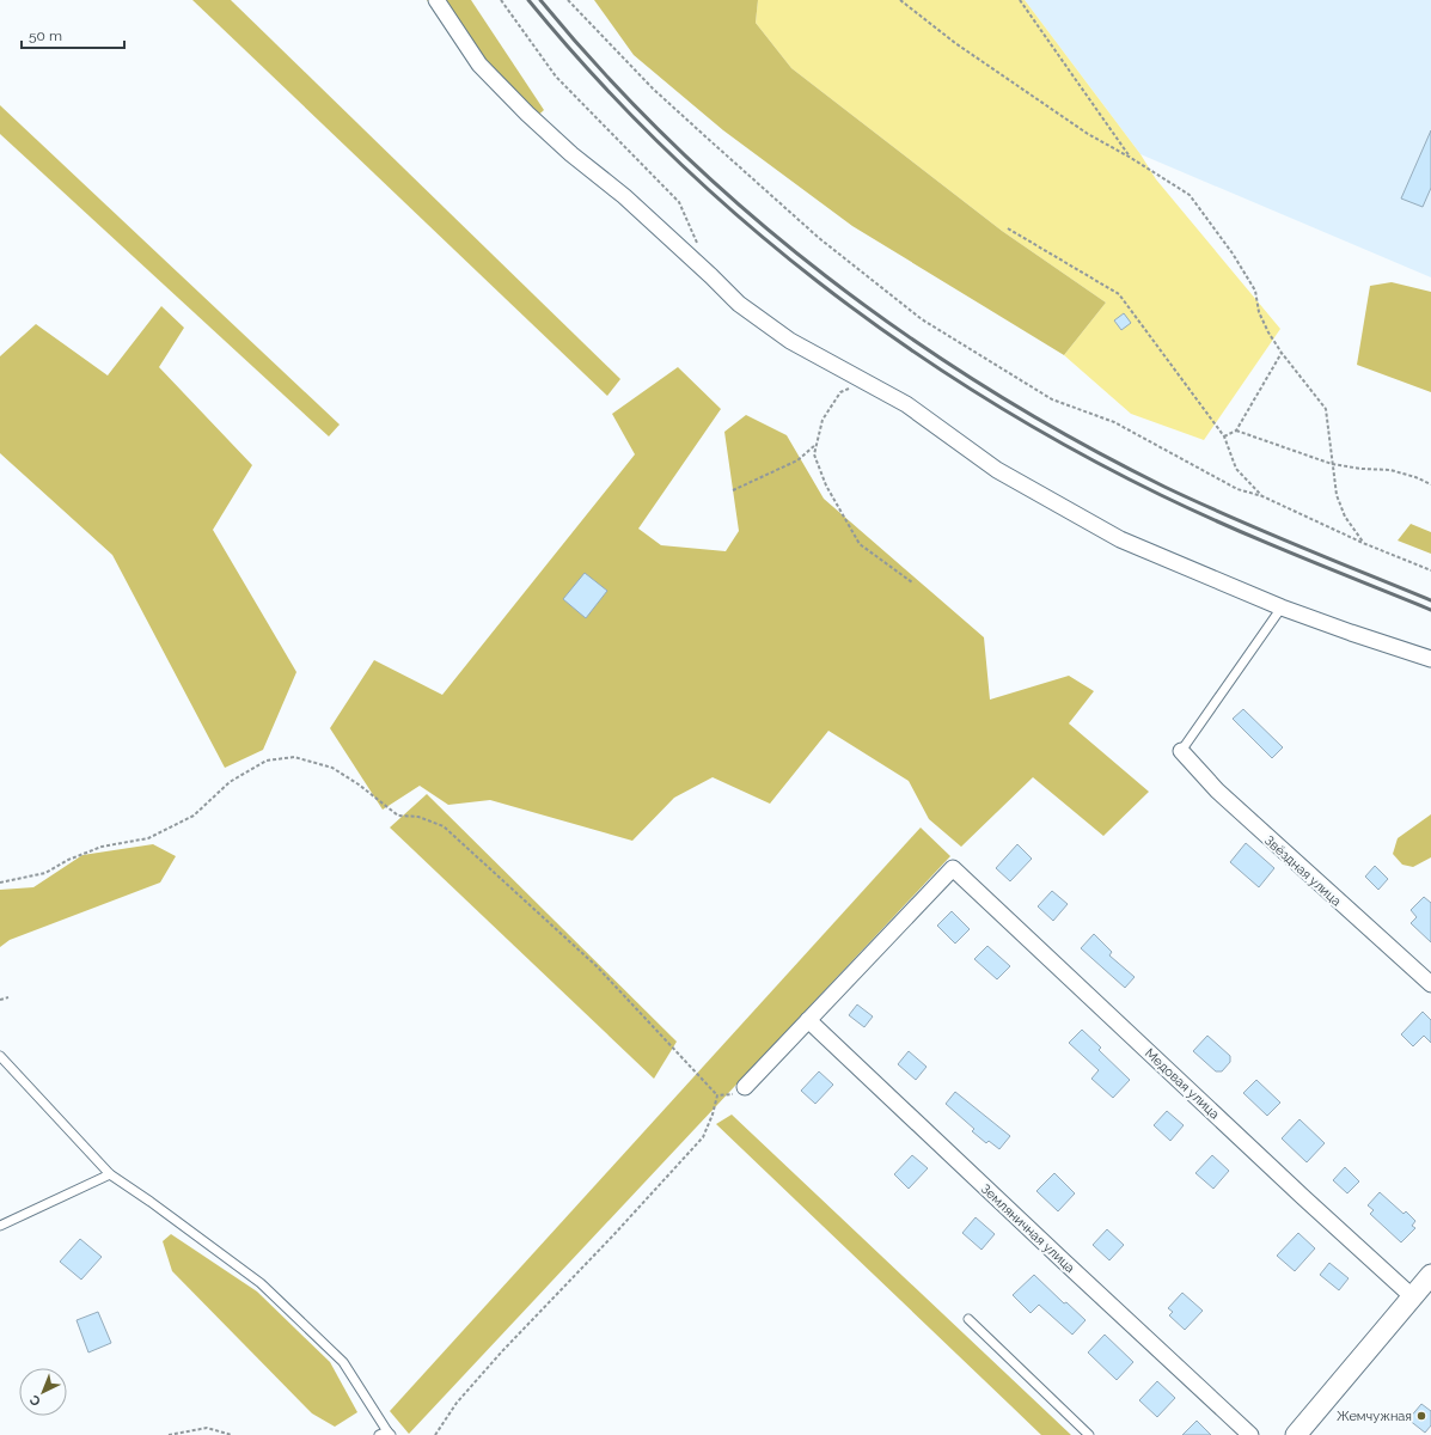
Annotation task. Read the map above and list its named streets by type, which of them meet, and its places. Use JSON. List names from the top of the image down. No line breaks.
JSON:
{"streets":{"street":["Звёздная улица","Медовая улица","Земляничная улица"]},"crossings":[["Медовая улица","Земляничная улица"]],"places":["Жемчужная"],"scale_bar":"50 m","north":"bottom left"}
